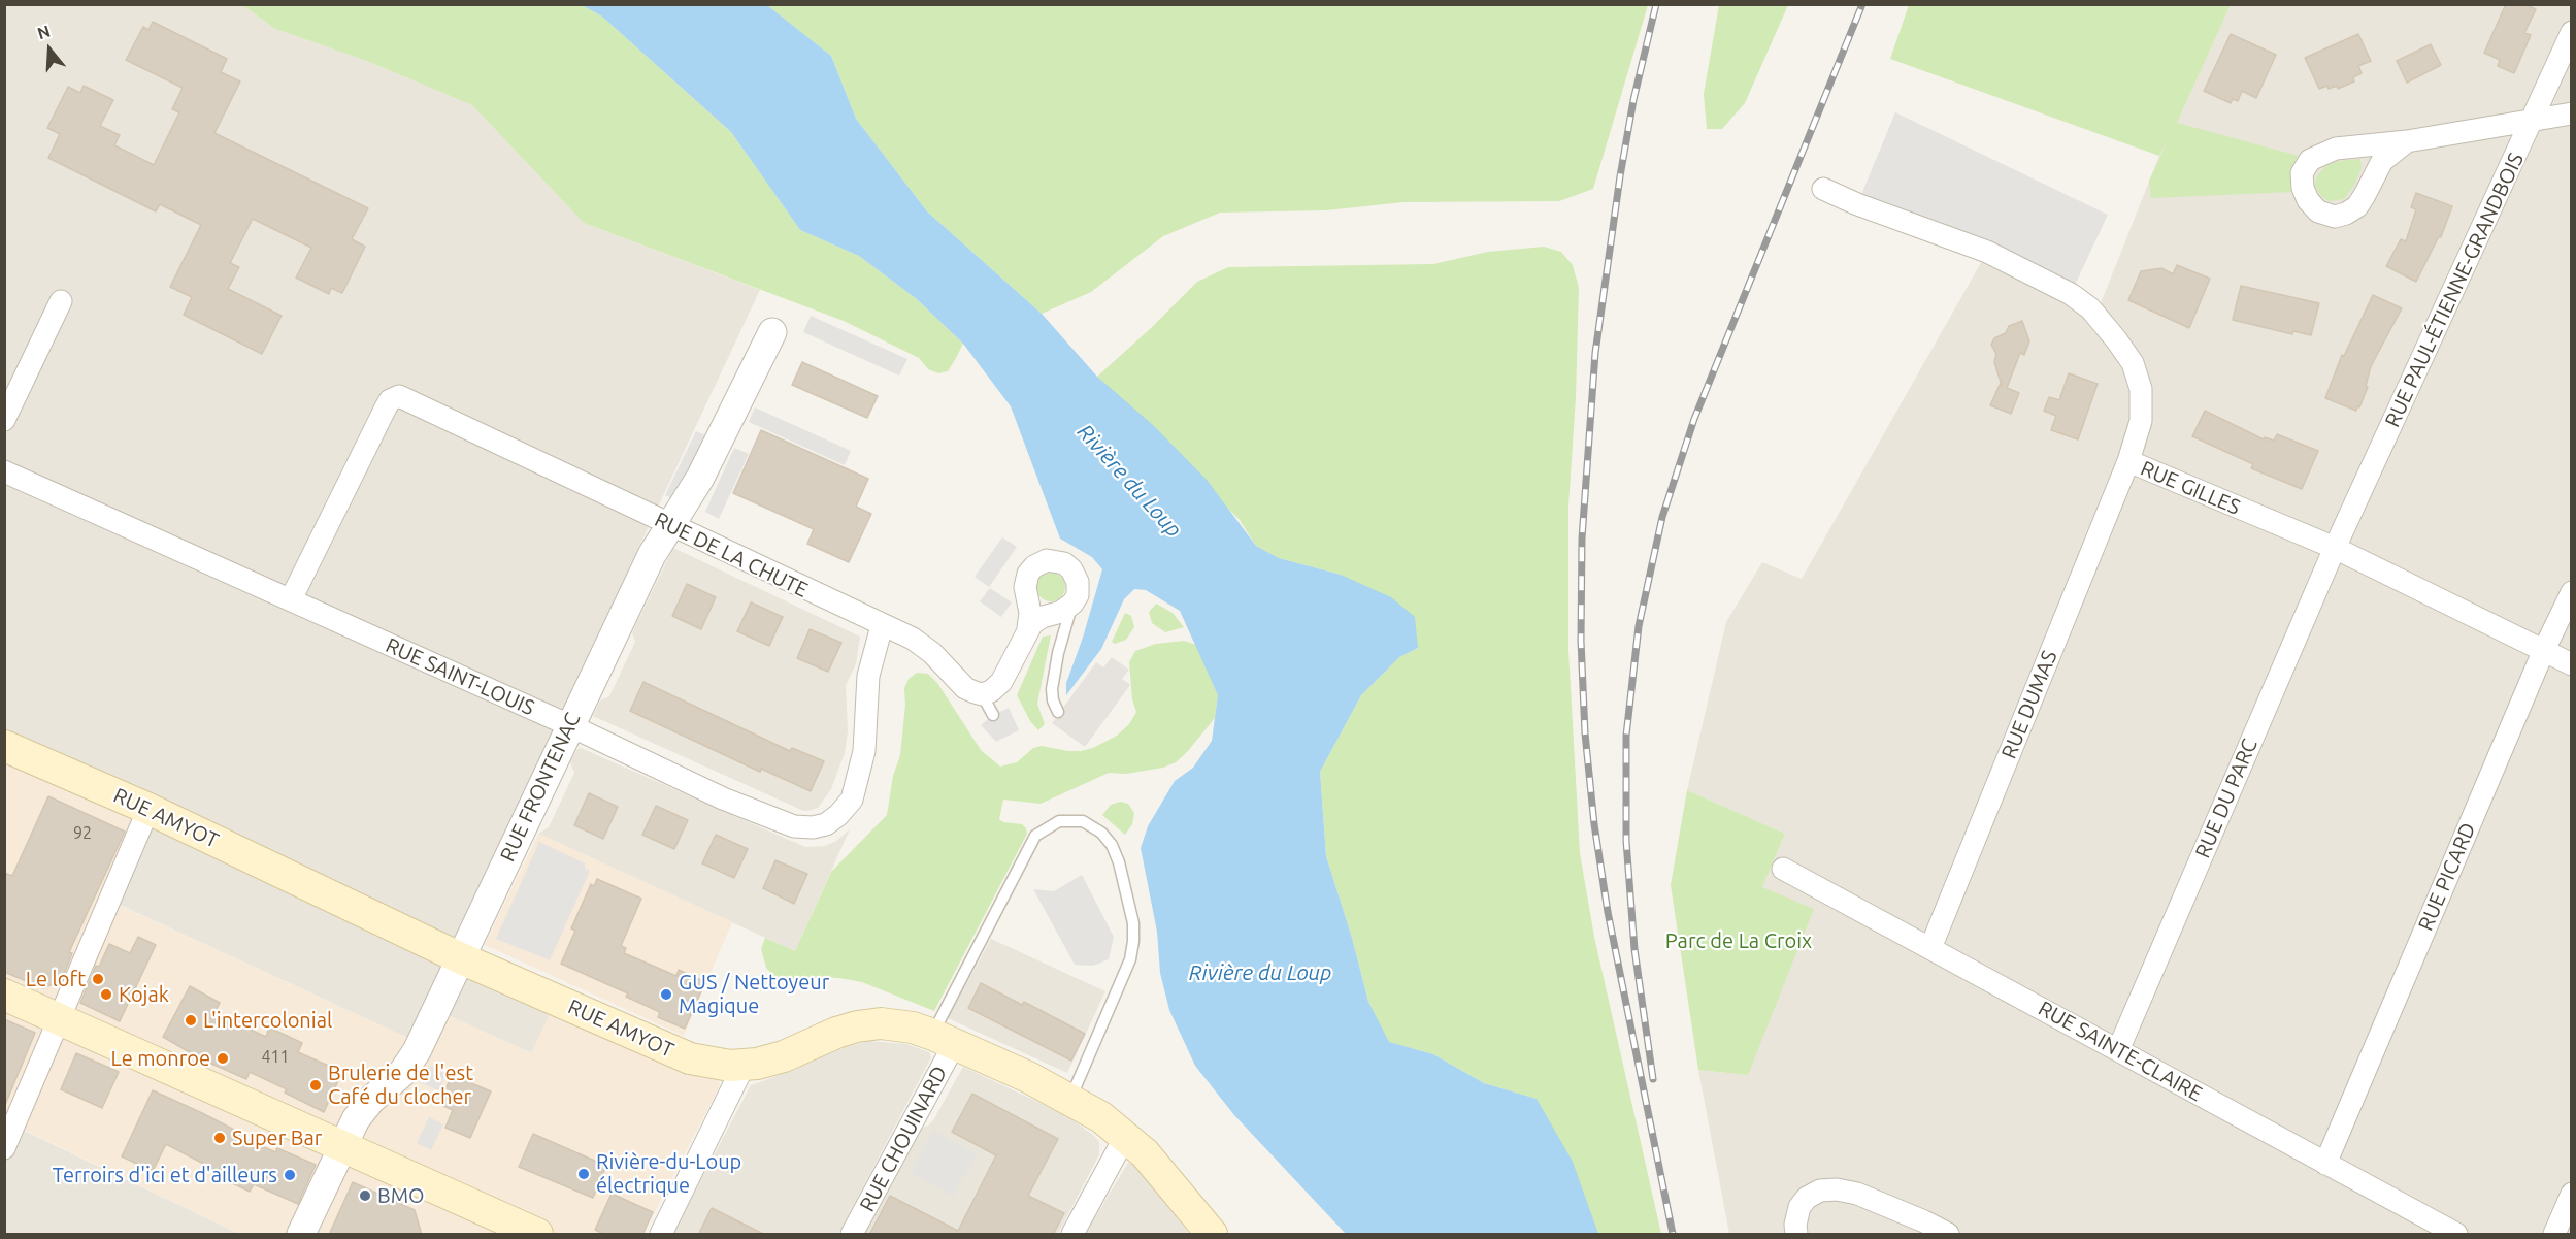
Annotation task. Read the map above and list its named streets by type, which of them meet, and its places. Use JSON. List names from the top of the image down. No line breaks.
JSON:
{"streets":{"main road":["RUE AMYOT"],"street":["RUE PAUL-ÉTIENNE-GRANDBOIS","RUE GILLES","RUE DE LA CHUTE","RUE SAINT-LOUIS","RUE DUMAS","RUE FRONTENAC","RUE DU PARC","RUE PICARD","RUE SAINTE-CLAIRE","RUE CHOUINARD"]},"crossings":[["RUE PAUL-ÉTIENNE-GRANDBOIS","RUE GILLES"],["RUE PAUL-ÉTIENNE-GRANDBOIS","RUE DU PARC"],["RUE GILLES","RUE DUMAS"],["RUE GILLES","RUE DU PARC"],["RUE GILLES","RUE PICARD"],["RUE DE LA CHUTE","RUE SAINT-LOUIS"],["RUE DE LA CHUTE","RUE FRONTENAC"],["RUE SAINT-LOUIS","RUE FRONTENAC"],["RUE DUMAS","RUE SAINTE-CLAIRE"],["RUE FRONTENAC","RUE AMYOT"],["RUE DU PARC","RUE SAINTE-CLAIRE"],["RUE AMYOT","RUE CHOUINARD"],["RUE PICARD","RUE SAINTE-CLAIRE"]],"water":["Rivière du Loup"],"parks":["Parc de La Croix"],"places":["Le loft","Kojak","GUS / Nettoyeur Magique","L'intercolonial","Le monroe","Brulerie de l'est Café du clocher","Super Bar","Rivière-du-Loup électrique","Terroirs d'ici et d'ailleurs","BMO"],"house_numbers":["92","411"],"north":"top"}
